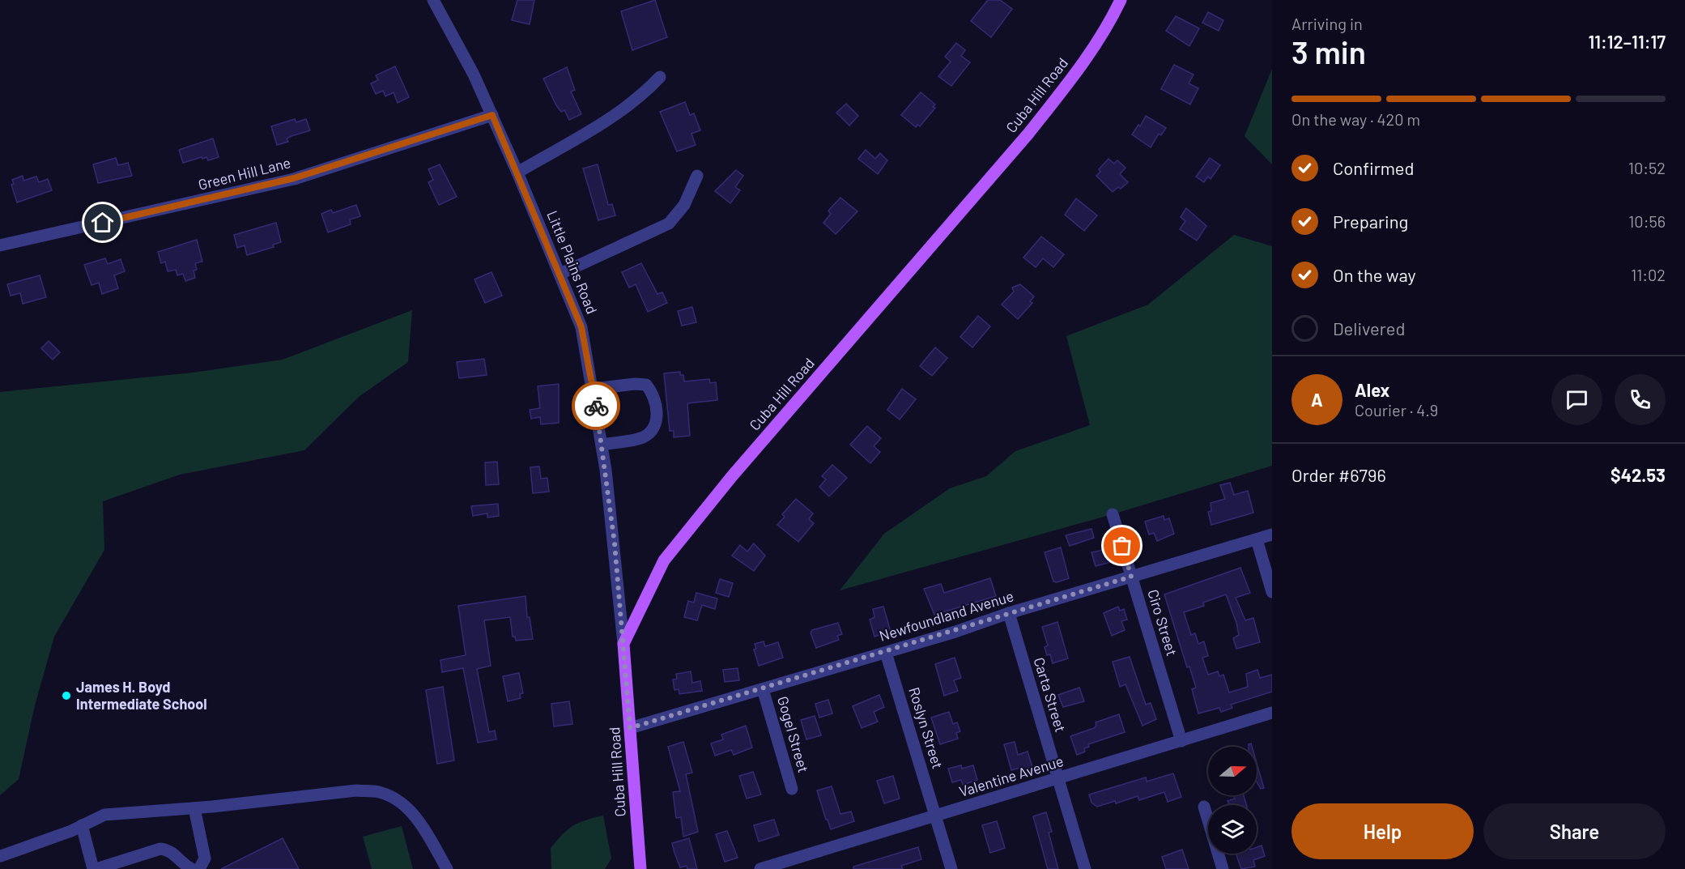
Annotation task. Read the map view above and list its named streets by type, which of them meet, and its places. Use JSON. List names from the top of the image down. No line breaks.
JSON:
{"streets":{"main road":["Cuba Hill Road"],"street":["Green Hill Lane","Little Plains Road","Newfoundland Avenue","Ciro Street","Carta Street","Roslyn Street","Gogel Street","Valentine Avenue"]},"crossings":[["Cuba Hill Road","Little Plains Road"],["Cuba Hill Road","Newfoundland Avenue"],["Green Hill Lane","Little Plains Road"],["Newfoundland Avenue","Ciro Street"],["Newfoundland Avenue","Carta Street"],["Newfoundland Avenue","Roslyn Street"],["Newfoundland Avenue","Gogel Street"],["Ciro Street","Valentine Avenue"],["Carta Street","Valentine Avenue"],["Roslyn Street","Valentine Avenue"]],"places":["James H. Boyd Intermediate School"],"north":"right","page":{"heading":["3 min","Arriving in","11:12–11:17"],"panel":["Alex","Courier · 4.9","Order #6796","$42.53"],"bar":"On the way · 420 m","list":[["Confirmed","10:52"],["Preparing","10:56"],["On the way","11:02"],"Delivered"],"round":"A","buttons":["Help","Share"]}}
